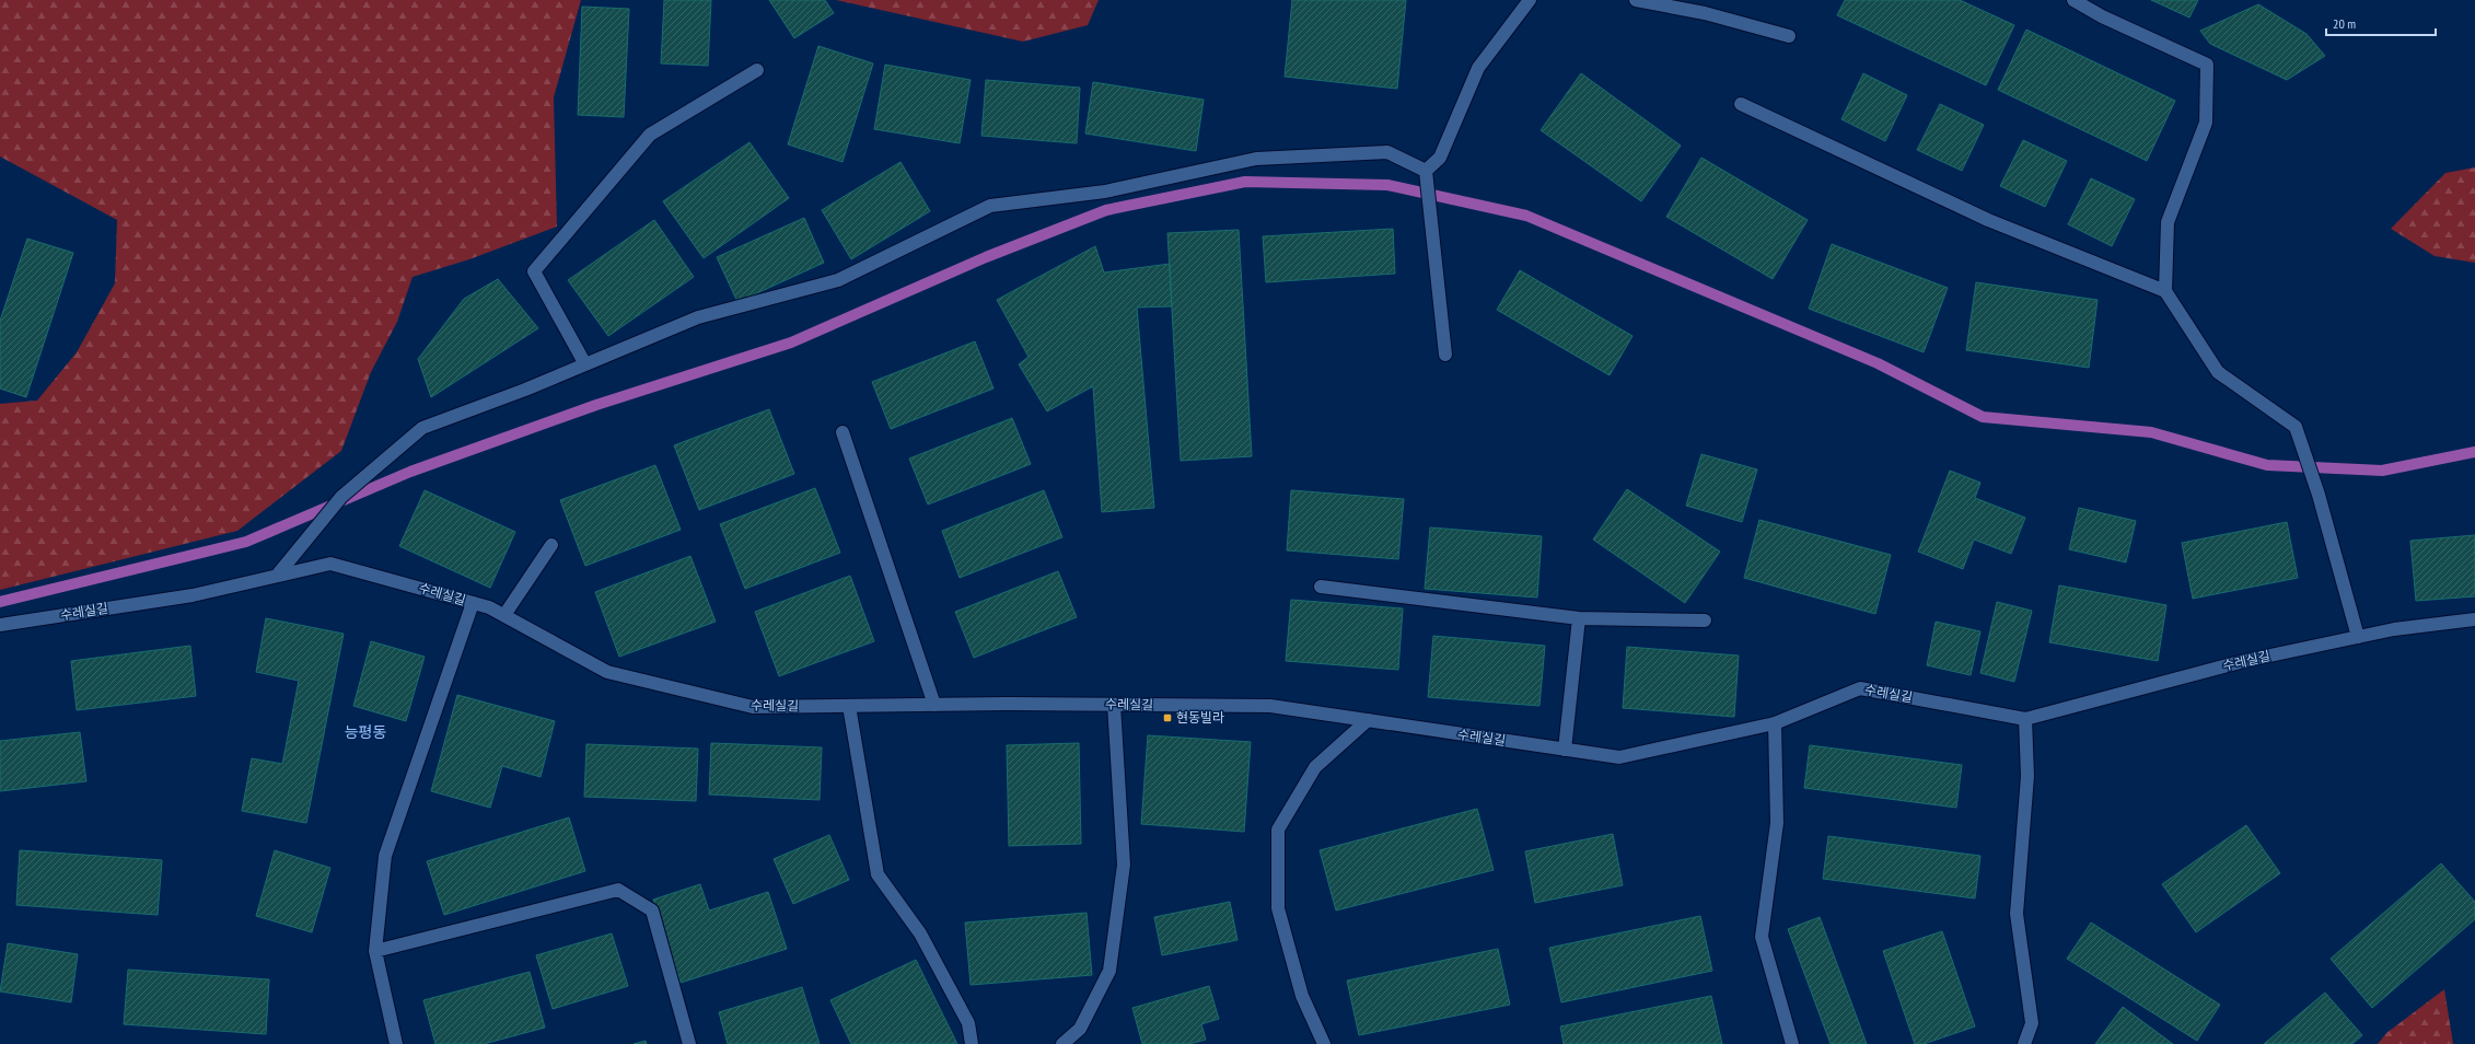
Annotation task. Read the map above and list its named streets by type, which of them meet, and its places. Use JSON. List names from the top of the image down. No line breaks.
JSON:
{"streets":{"street":["수레실길"]},"districts":["능평동"],"places":{"transit":["현동빌라"]},"scale_bar":"20 m"}
